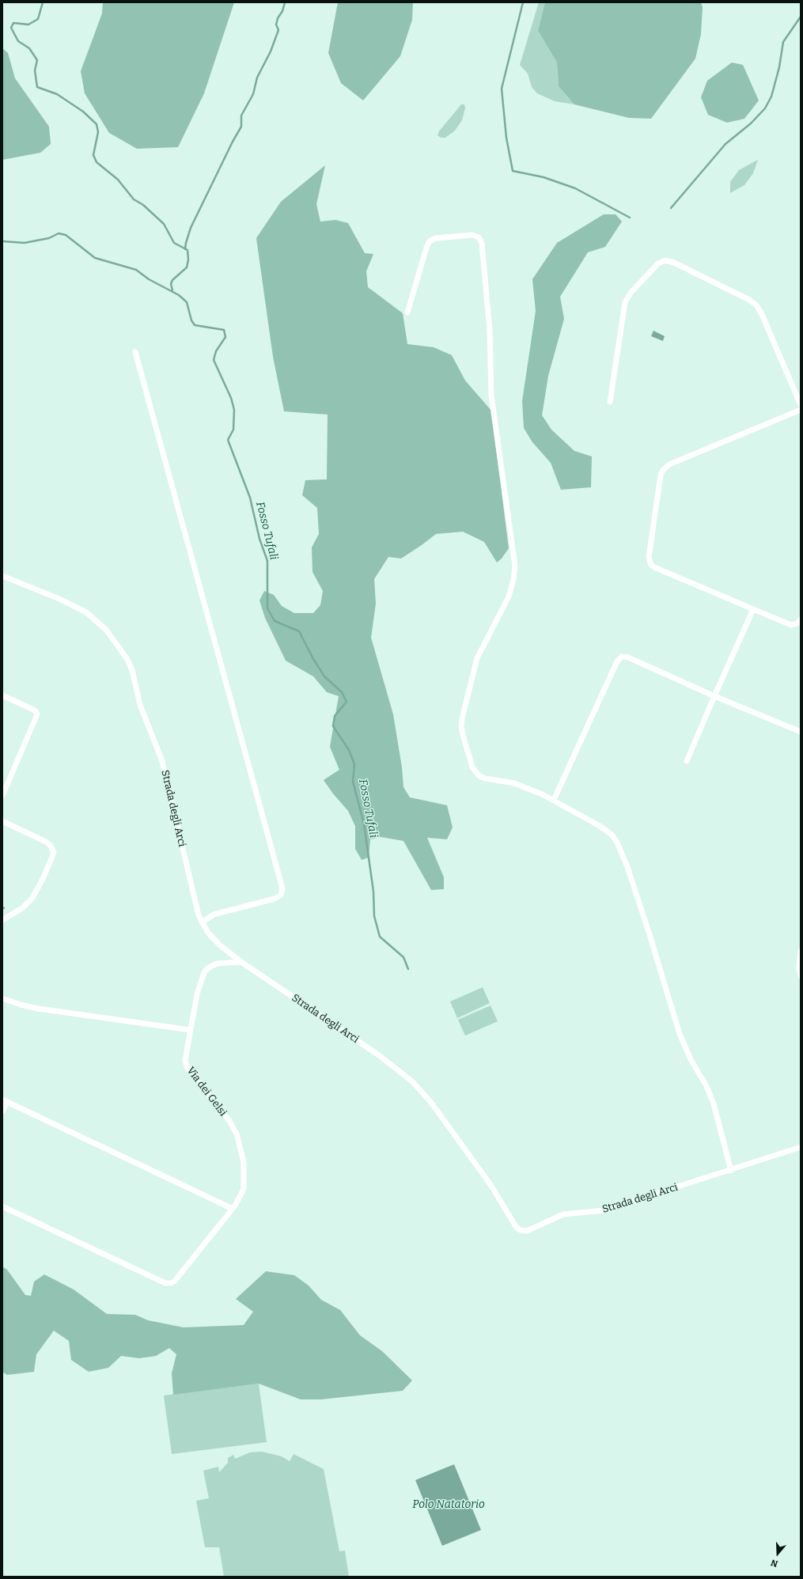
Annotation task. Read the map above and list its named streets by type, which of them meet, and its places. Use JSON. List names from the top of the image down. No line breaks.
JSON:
{"streets":{"street":["Strada degli Arci","Via dei Gelsi"]},"crossings":[["Strada degli Arci","Via dei Gelsi"]],"water":["Fosso Tufali","Polo Natatorio"],"north":"bottom"}
